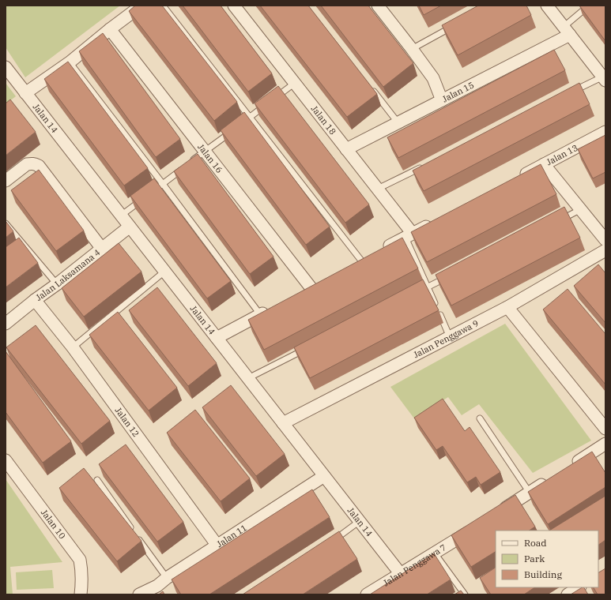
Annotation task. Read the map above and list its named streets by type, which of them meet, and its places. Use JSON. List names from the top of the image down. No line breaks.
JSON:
{"streets":{"street":["Jalan 15","Jalan 14","Jalan 18","Jalan 13","Jalan 16","Jalan Laksamana 4","Jalan Penggawa 9","Jalan 12","Jalan 10","Jalan 11","Jalan Penggawa 7"]},"crossings":[["Jalan 15","Jalan 18"],["Jalan 14","Jalan Laksamana 4"],["Jalan 14","Jalan Penggawa 9"],["Jalan 14","Jalan 11"],["Jalan 14","Jalan Penggawa 7"],["Jalan Laksamana 4","Jalan 12"],["Jalan 12","Jalan 11"]],"legend":["Road","Park","Building"]}
